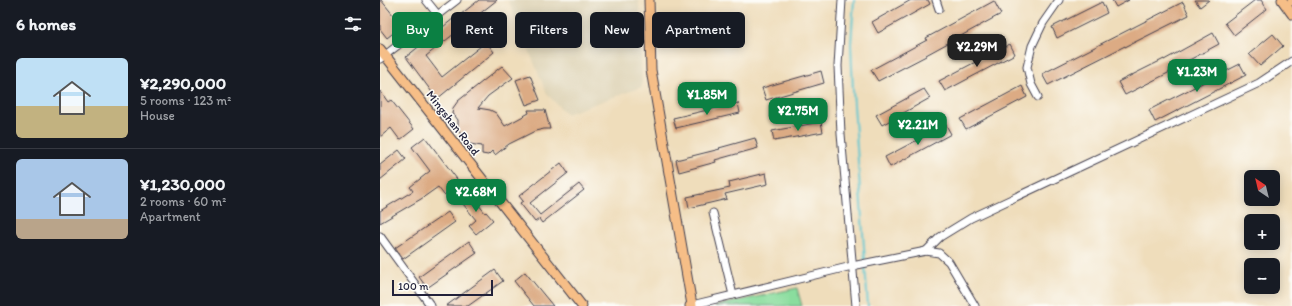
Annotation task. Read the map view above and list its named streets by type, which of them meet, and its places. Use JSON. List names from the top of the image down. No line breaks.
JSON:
{"streets":{"main road":["Mingshan Road"]},"scale_bar":"100 m","north":"top left","page":{"heading":"6 homes","chip":["Buy","Rent","Filters","New","Apartment"],"price":["¥2.29M","¥1.23M","¥1.85M","¥2.75M","¥2.21M","¥2.68M"],"list":[{"name":"¥2,290,000","note":"5 rooms · 123 m² · House"},{"name":"¥1,230,000","note":"2 rooms · 60 m² · Apartment"}],"map_buttons":["+","−"],"scale":"100 m"}}
